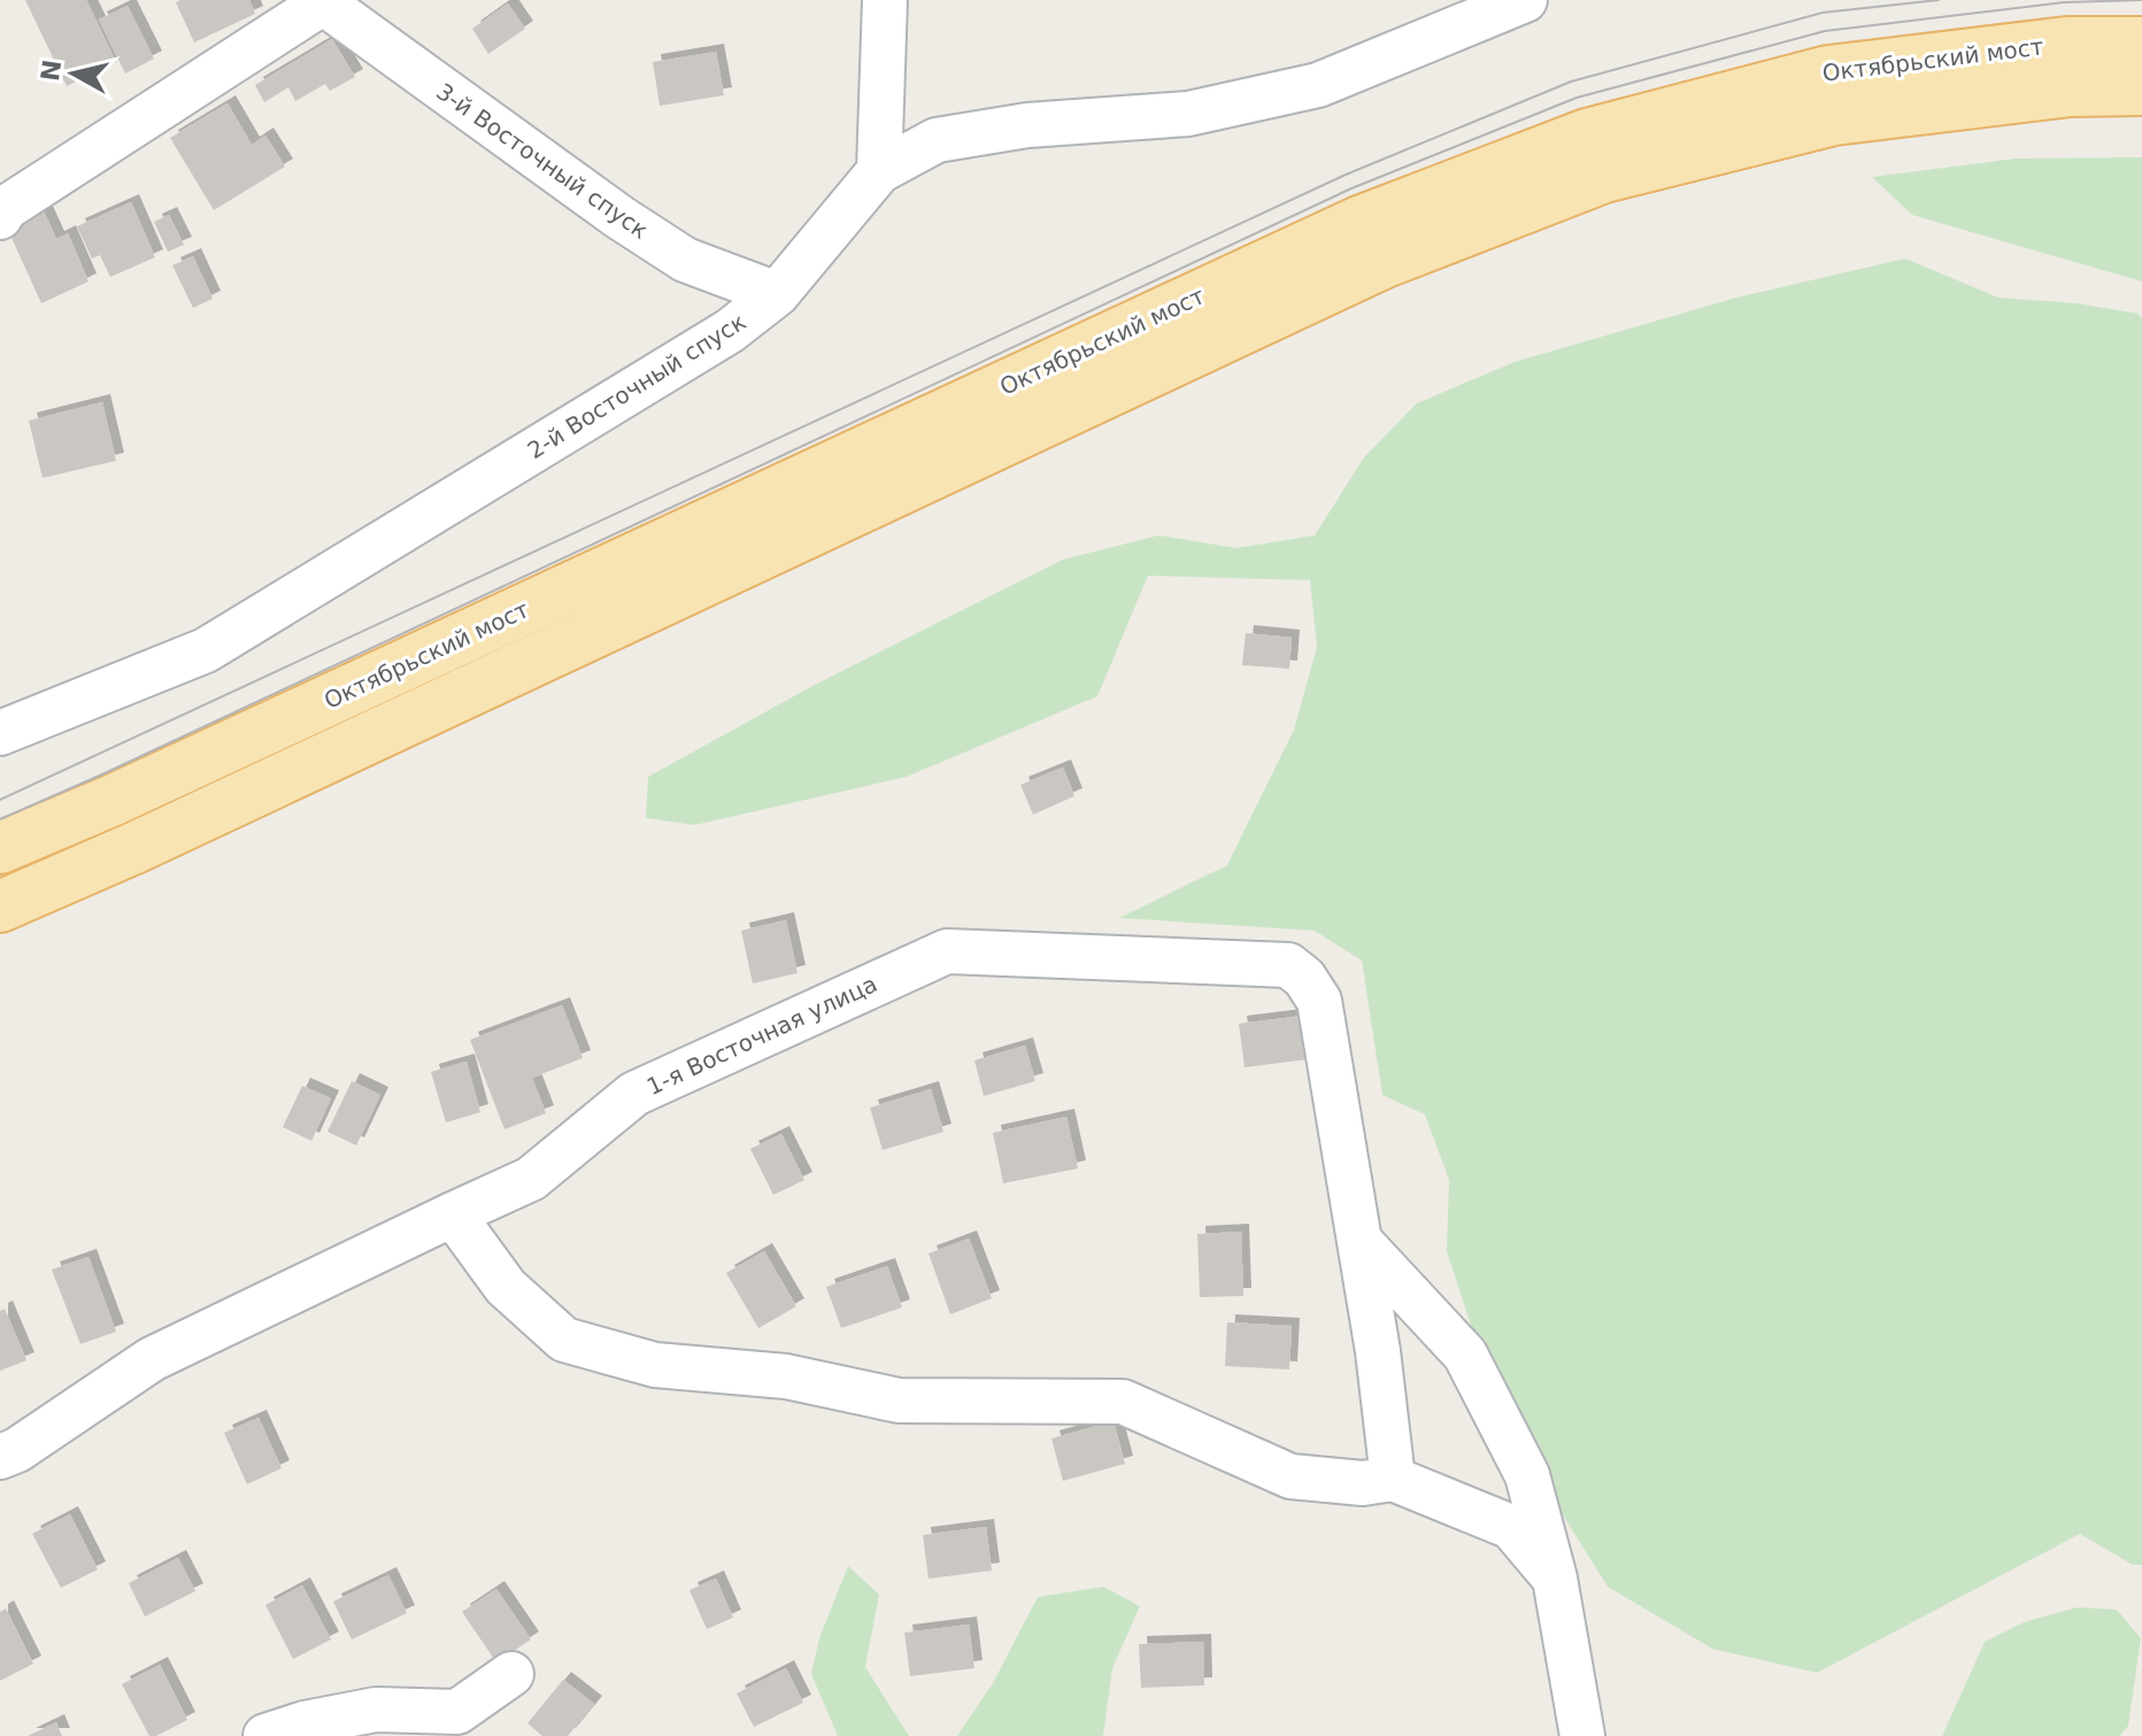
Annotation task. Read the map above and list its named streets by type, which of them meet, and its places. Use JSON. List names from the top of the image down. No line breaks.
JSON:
{"streets":{"main road":["Октябрьский мост"],"street":["3-й Восточный спуск","2-й Восточный спуск","1-я Восточная улица"]},"crossings":[["3-й Восточный спуск","2-й Восточный спуск"]],"north":"left"}
